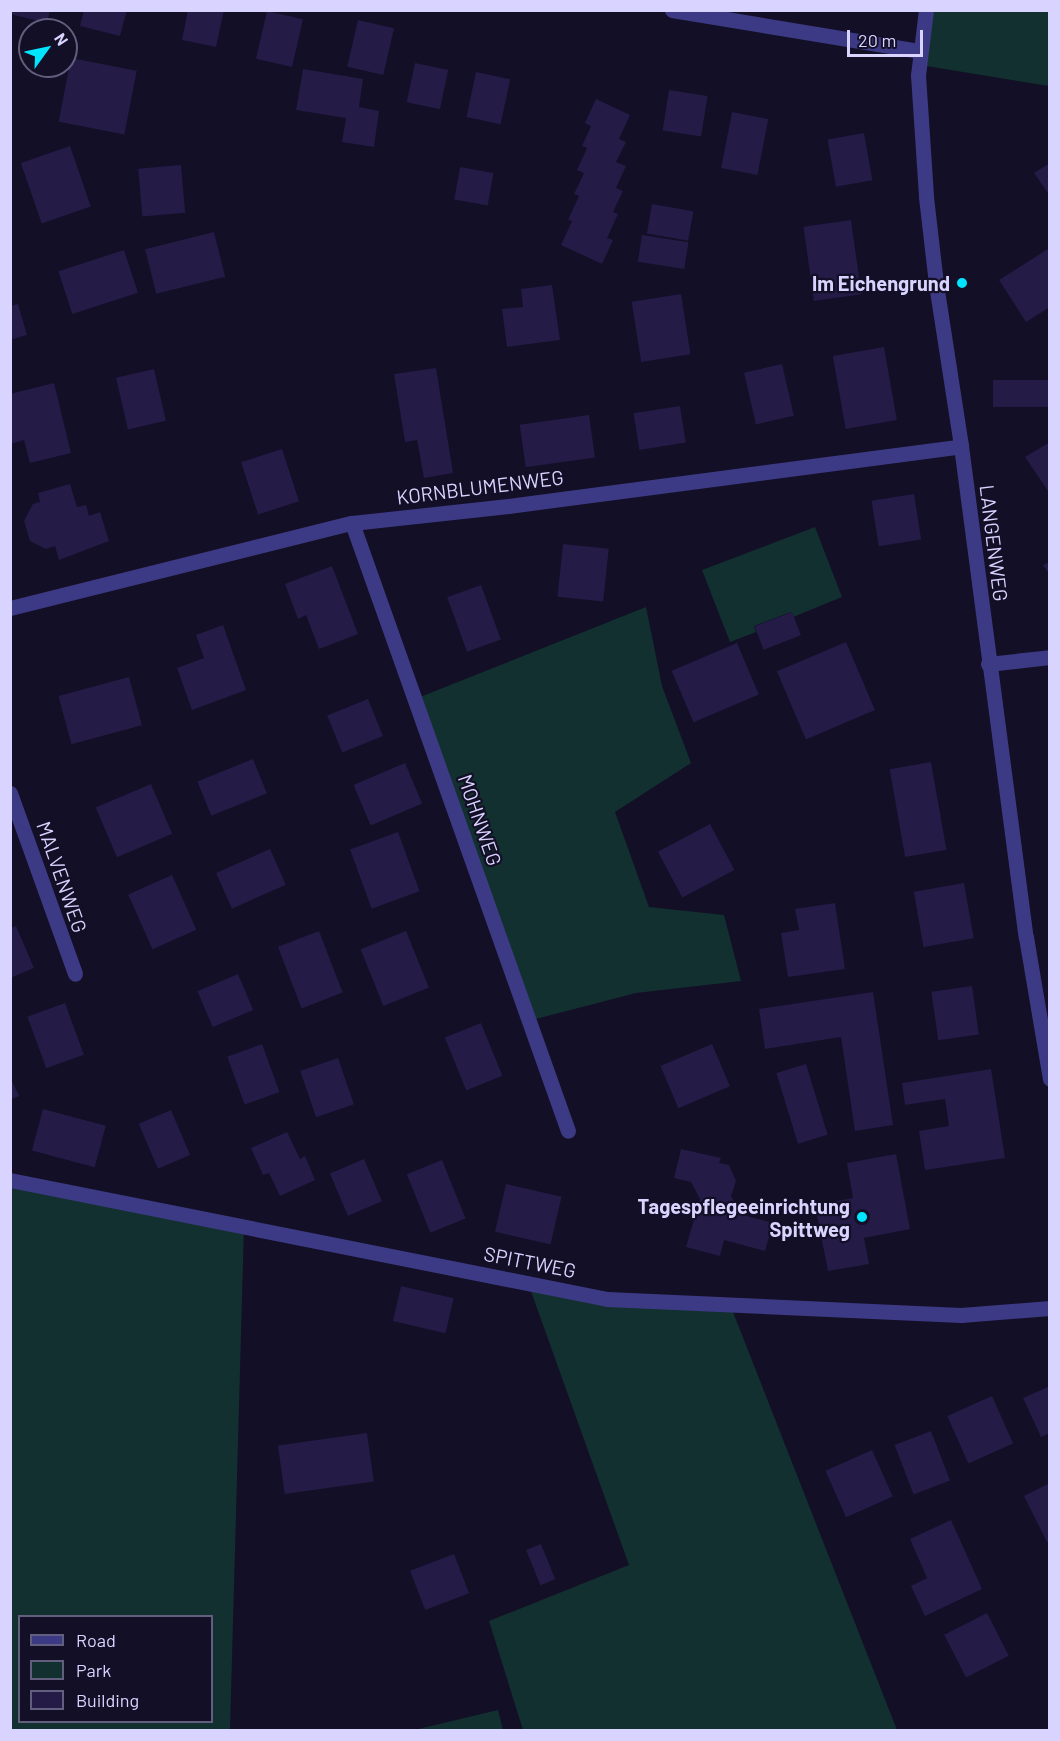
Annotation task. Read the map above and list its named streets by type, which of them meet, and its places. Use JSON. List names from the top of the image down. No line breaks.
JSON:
{"streets":{"street":["KORNBLUMENWEG","LANGENWEG","MOHNWEG","MALVENWEG","SPITTWEG"]},"crossings":[["KORNBLUMENWEG","LANGENWEG"],["KORNBLUMENWEG","MOHNWEG"]],"places":["Im Eichengrund","Tagespflegeeinrichtung Spittweg"],"legend":["Road","Park","Building"],"scale_bar":"20 m","north":"top right"}
